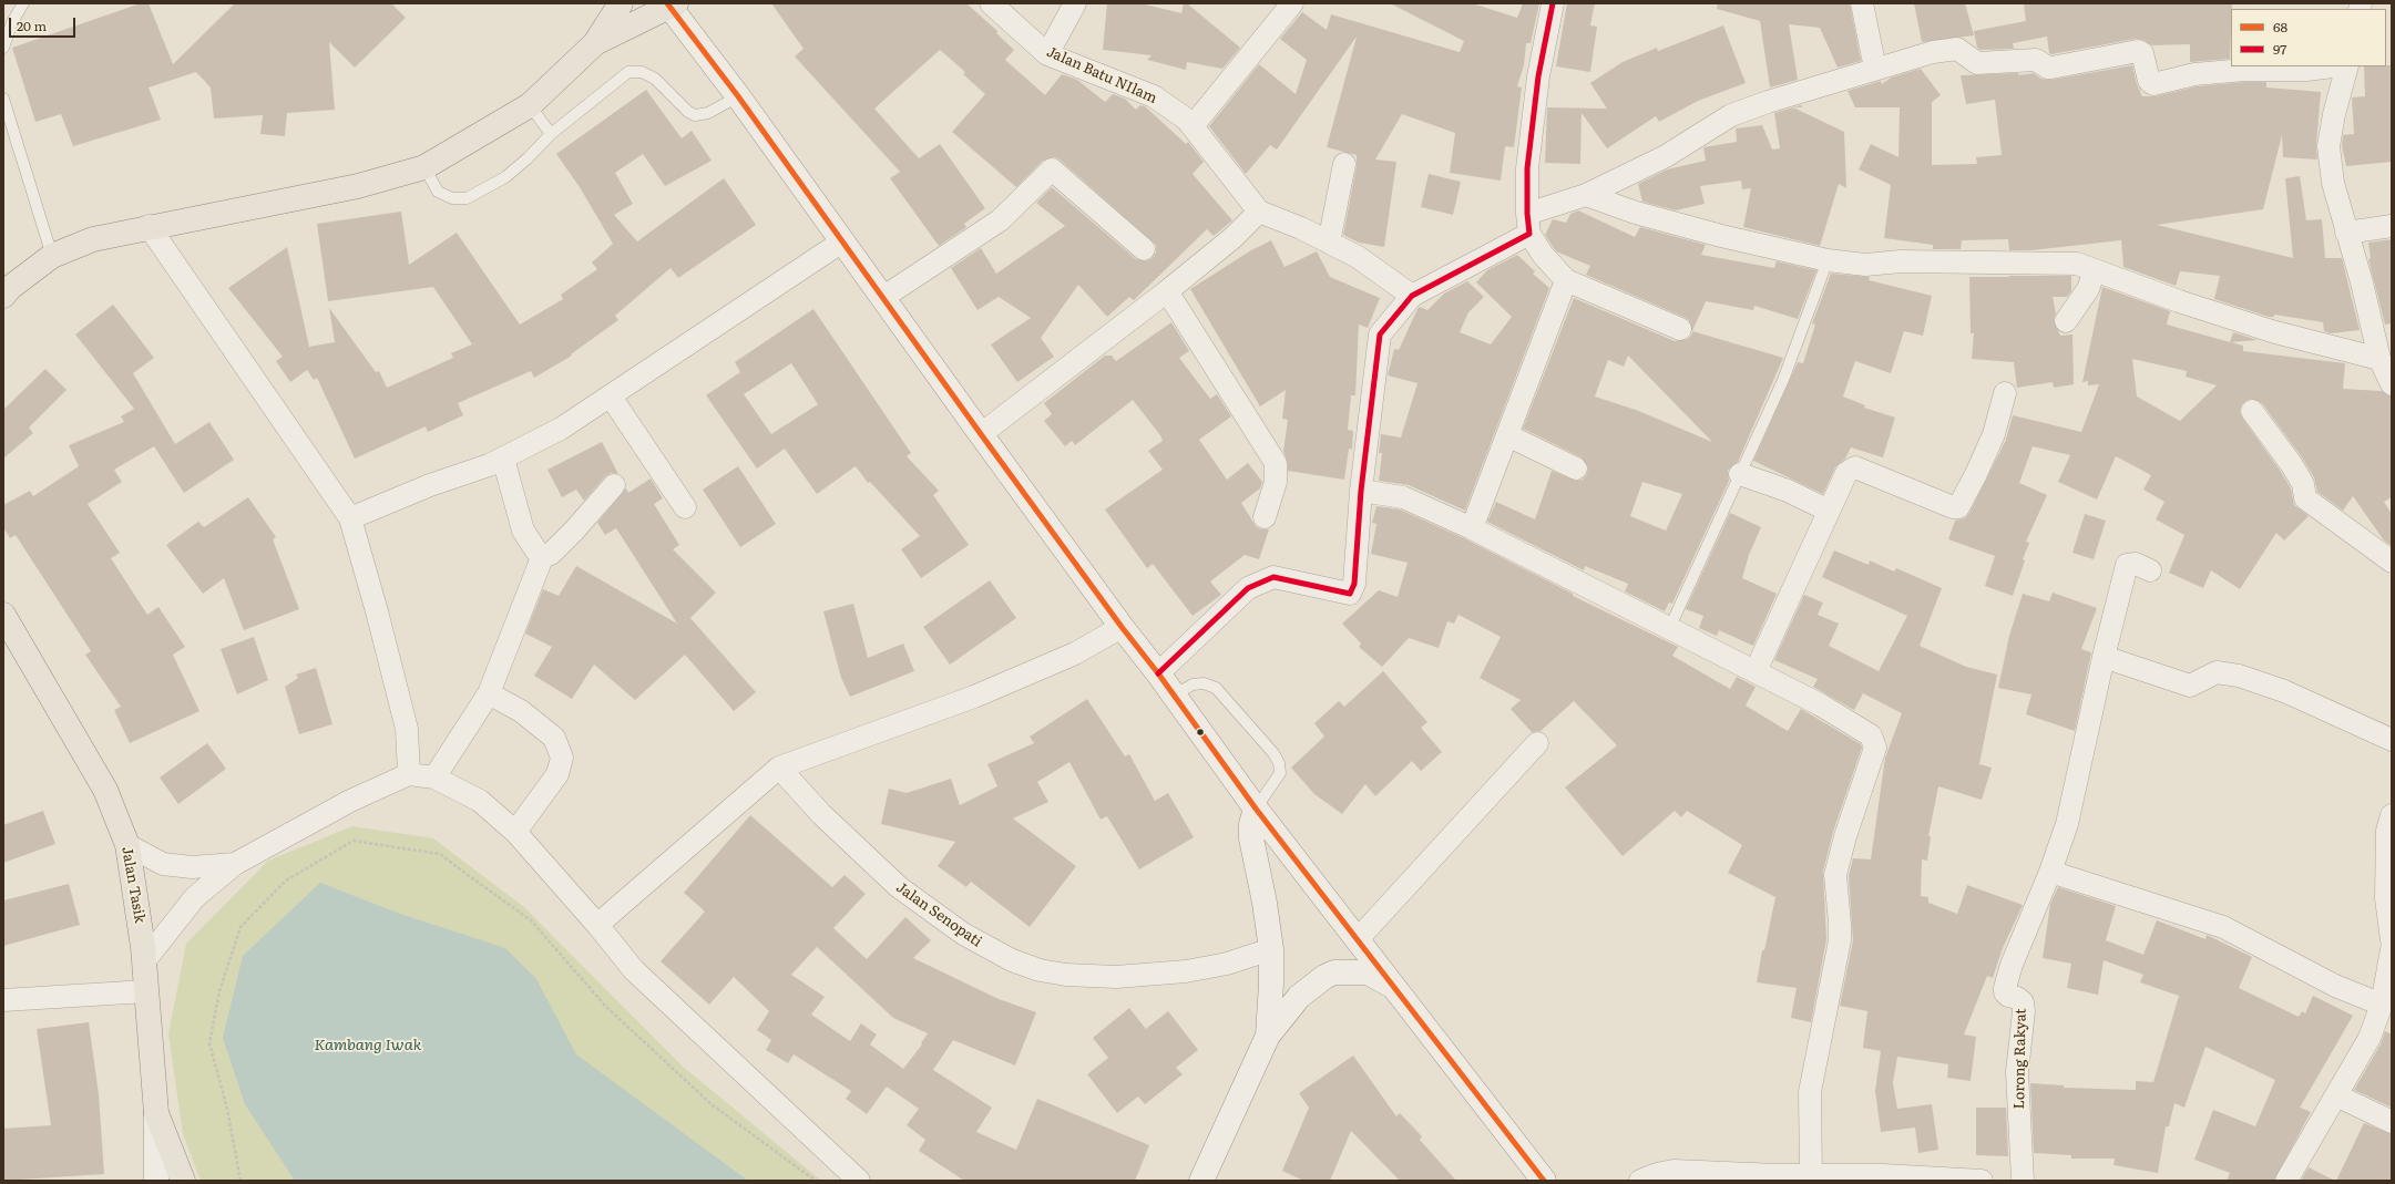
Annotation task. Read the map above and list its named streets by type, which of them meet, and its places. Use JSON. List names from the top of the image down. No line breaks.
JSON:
{"streets":{"main road":["Jalan Tasik"],"street":["Jalan Batu NIlam","Jalan Senopati","Lorong Rakyat"]},"water":["Kambang Iwak"],"lines":["transit line 68","transit line 97"],"legend":["68","97"],"scale_bar":"20 m"}
